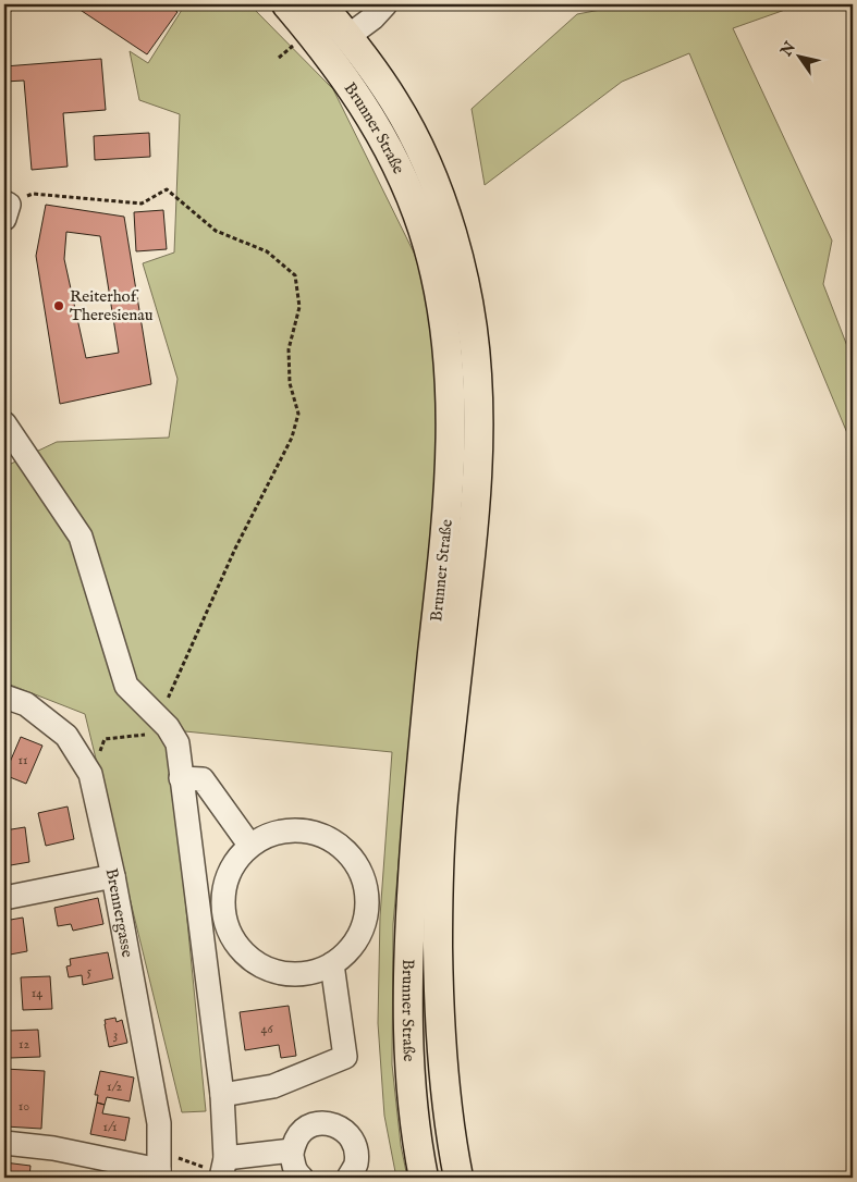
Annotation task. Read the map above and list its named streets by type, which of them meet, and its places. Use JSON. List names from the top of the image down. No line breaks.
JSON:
{"streets":{"main road":["Brunner Straße"],"street":["Brennergasse"]},"places":["Reiterhof Theresienau"],"house_numbers":["11","5","14","46","3","12","1/2","10","1/1"],"north":"top left"}
